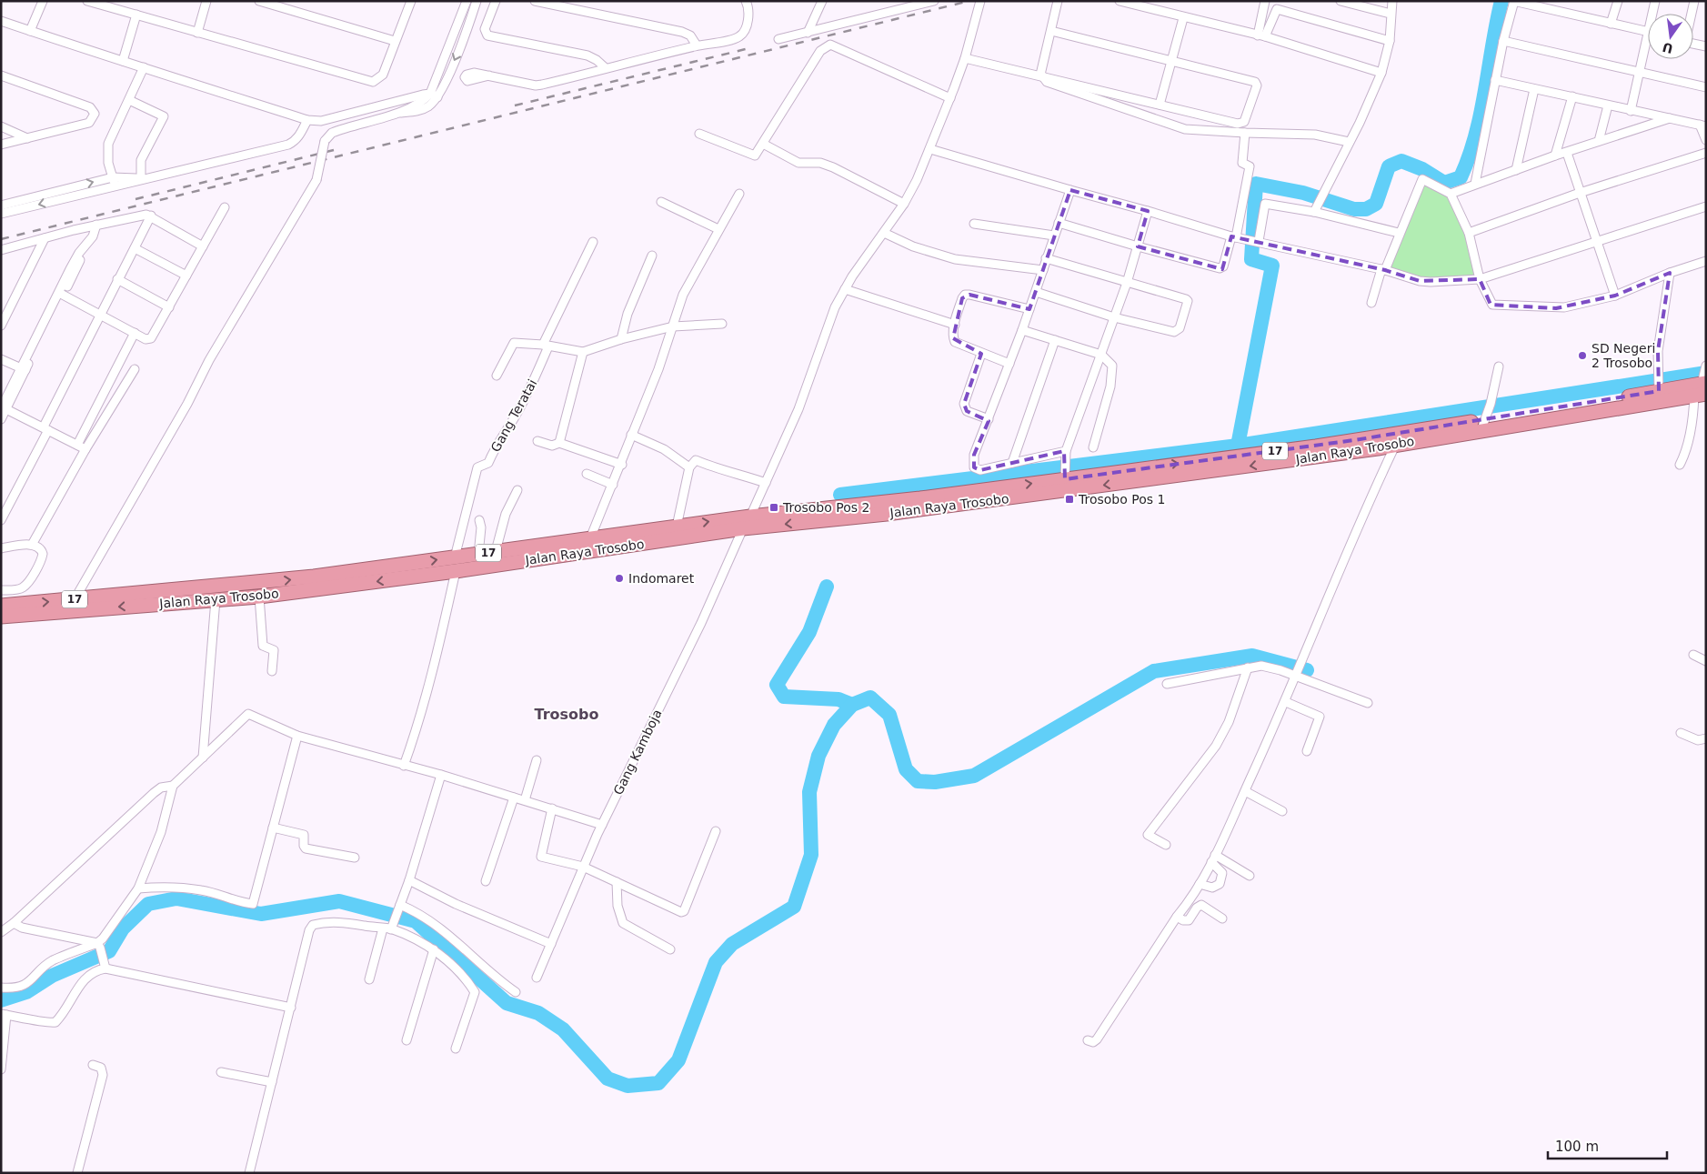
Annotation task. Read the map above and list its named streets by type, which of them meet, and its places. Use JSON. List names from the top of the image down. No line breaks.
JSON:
{"streets":{"highway":["Jalan Raya Trosobo","17"],"street":["Gang Teratai","Gang Kamboja"]},"crossings":[["Gang Teratai","Jalan Raya Trosobo"],["Jalan Raya Trosobo","Gang Kamboja"]],"districts":["Trosobo"],"places":{"other":["SD Negeri 2 Trosobo","Indomaret"],"transit":["Trosobo Pos 1","Trosobo Pos 2"]},"scale_bar":"100 m","north":"bottom"}
